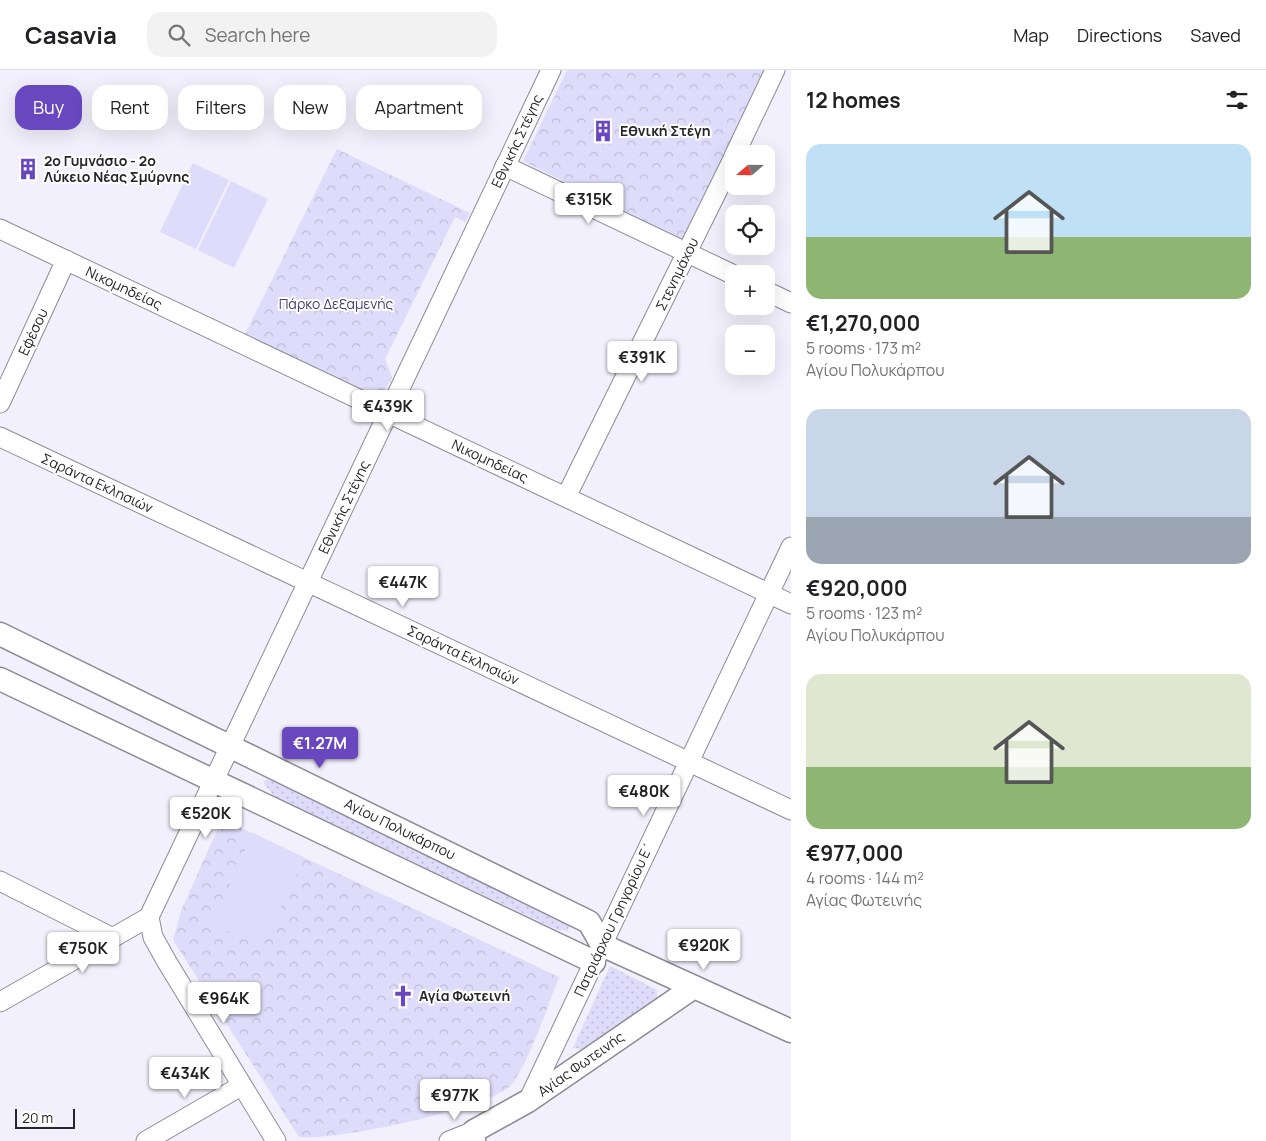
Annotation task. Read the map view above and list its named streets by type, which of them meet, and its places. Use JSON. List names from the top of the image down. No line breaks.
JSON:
{"streets":{"street":["Εθνικής Στέγης","Στενημάχου","Νικομηδείας","Εφέσου","Σαράντα Εκλησιών","Αγίου Πολυκάρπου","Πατριάρχου Γρηγορίου Ε΄","Αγίας Φωτεινής"]},"crossings":[["Εθνικής Στέγης","Νικομηδείας"],["Εθνικής Στέγης","Σαράντα Εκλησιών"],["Εθνικής Στέγης","Αγίου Πολυκάρπου"],["Στενημάχου","Νικομηδείας"],["Νικομηδείας","Εφέσου"],["Νικομηδείας","Πατριάρχου Γρηγορίου Ε΄"],["Σαράντα Εκλησιών","Πατριάρχου Γρηγορίου Ε΄"],["Αγίου Πολυκάρπου","Πατριάρχου Γρηγορίου Ε΄"],["Πατριάρχου Γρηγορίου Ε΄","Αγίας Φωτεινής"]],"parks":["Πάρκο Δεξαμενής"],"places":{"building":["Εθνική Στέγη","2ο Γυμνάσιο - 2ο Λύκειο Νέας Σμύρνης"],"church":["Αγία Φωτεινή"]},"scale_bar":"20 m","north":"left","page":{"header":"Casavia","search":"Search here","nav":["Map","Directions","Saved"],"heading":"12 homes","chip":["Buy","Rent","Filters","New","Apartment"],"list":[{"name":"€1,270,000","note":"5 rooms · 173 m² · Αγίου Πολυκάρπου"},{"name":"€920,000","note":"5 rooms · 123 m² · Αγίου Πολυκάρπου"},{"name":"€977,000","note":"4 rooms · 144 m² · Αγίας Φωτεινής"}],"map_buttons":["+","−"],"price":["€315K","€391K","€439K","€447K","€1.27M","€480K","€520K","€920K","€750K","€964K","€434K","€977K"],"scale":"20 m"}}
